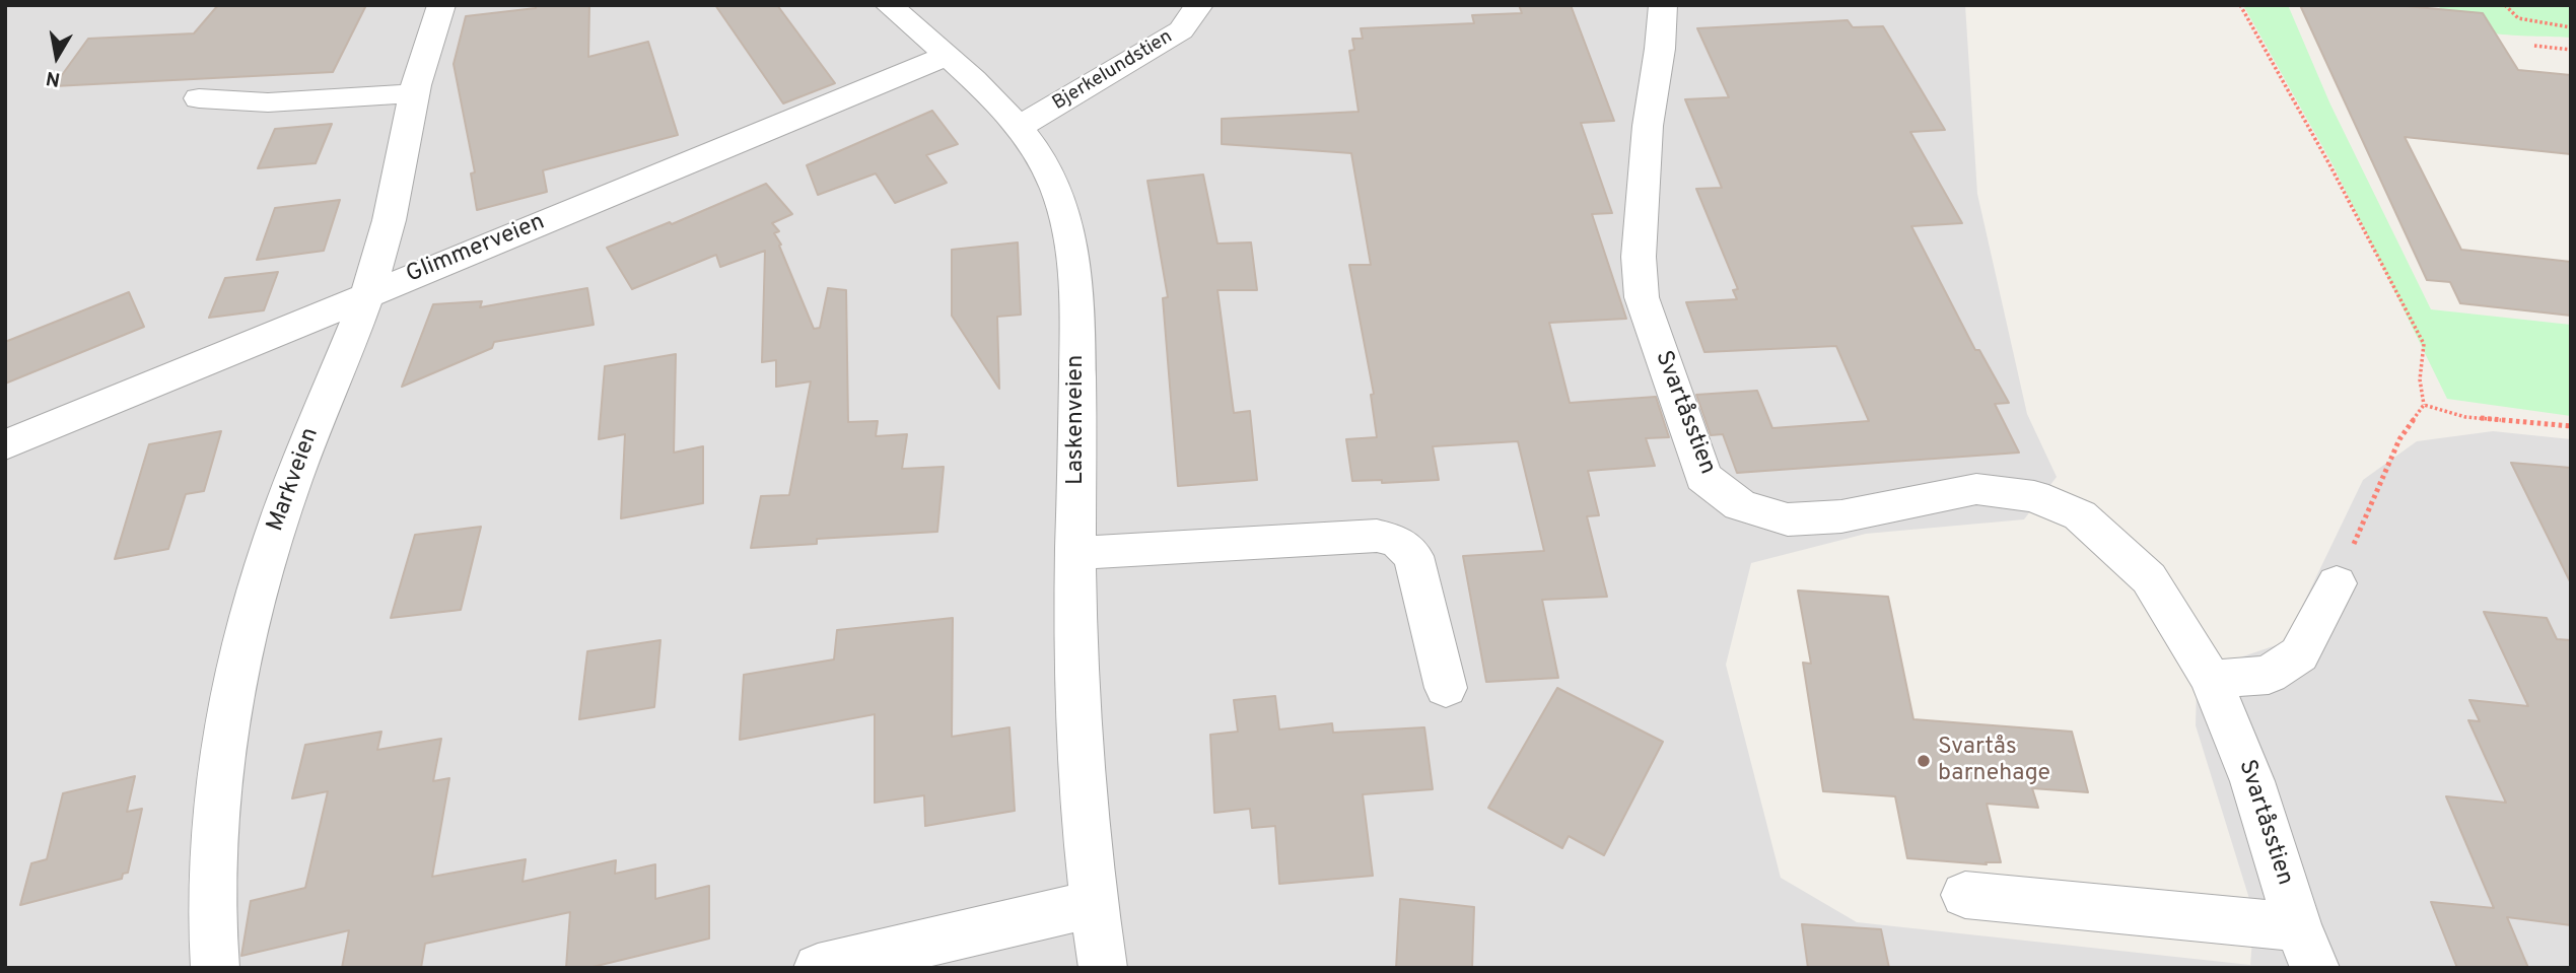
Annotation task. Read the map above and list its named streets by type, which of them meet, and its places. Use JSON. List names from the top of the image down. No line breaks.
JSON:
{"streets":{"street":["Bjerkelundstien","Glimmerveien","Svartåsstien","Laskenveien","Markveien"]},"crossings":[["Bjerkelundstien","Laskenveien"],["Glimmerveien","Laskenveien"],["Glimmerveien","Markveien"]],"places":["Svartås barnehage"],"north":"bottom"}
